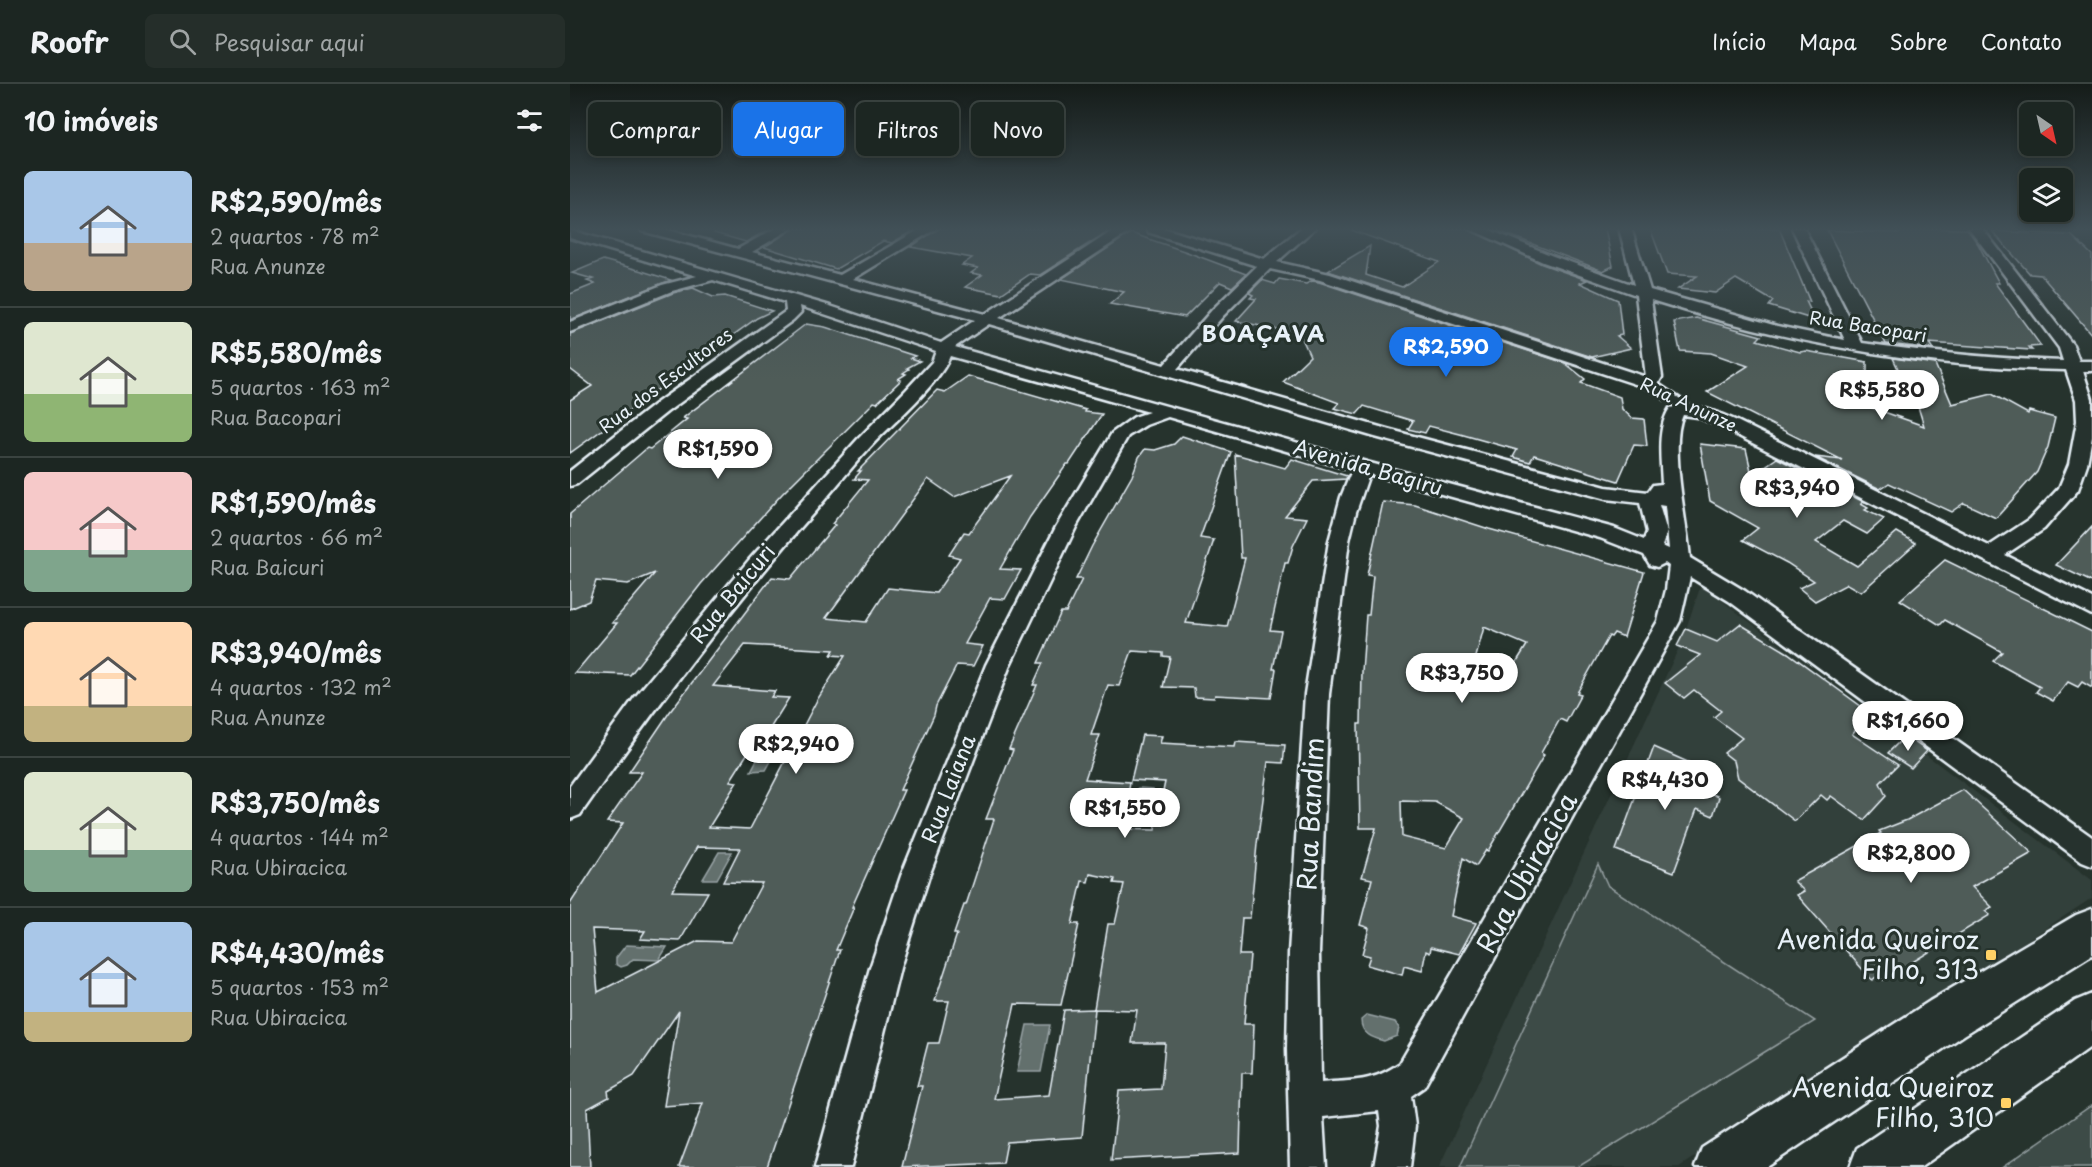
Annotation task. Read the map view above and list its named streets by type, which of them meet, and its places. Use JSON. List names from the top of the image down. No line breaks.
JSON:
{"streets":{"street":["Rua Bacopari","Rua dos Escultores","Rua Anunze","Avenida Bagiru","Rua Baicuri","Rua Laiana","Rua Bandim","Rua Ubiracica"]},"crossings":[["Rua dos Escultores","Avenida Bagiru"],["Avenida Bagiru","Rua Baicuri"],["Avenida Bagiru","Rua Bandim"],["Avenida Bagiru","Rua Ubiracica"],["Rua Bandim","Rua Ubiracica"]],"districts":["BOAÇAVA"],"places":{"transit":["Avenida Queiroz Filho, 313","Avenida Queiroz Filho, 310"]},"north":"bottom right","page":{"header":"Roofr","search":"Pesquisar aqui","nav":["Início","Mapa","Sobre","Contato"],"heading":"10 imóveis","chip":["Comprar","Alugar","Filtros","Novo"],"list":[{"name":"R$2,590/mês","note":"2 quartos · 78 m² · Rua Anunze"},{"name":"R$5,580/mês","note":"5 quartos · 163 m² · Rua Bacopari"},{"name":"R$1,590/mês","note":"2 quartos · 66 m² · Rua Baicuri"},{"name":"R$3,940/mês","note":"4 quartos · 132 m² · Rua Anunze"},{"name":"R$3,750/mês","note":"4 quartos · 144 m² · Rua Ubiracica"},{"name":"R$4,430/mês","note":"5 quartos · 153 m² · Rua Ubiracica"}],"price":["R$2,590","R$5,580","R$1,590","R$3,940","R$3,750","R$1,660","R$2,940","R$4,430","R$1,550","R$2,800"]}}
